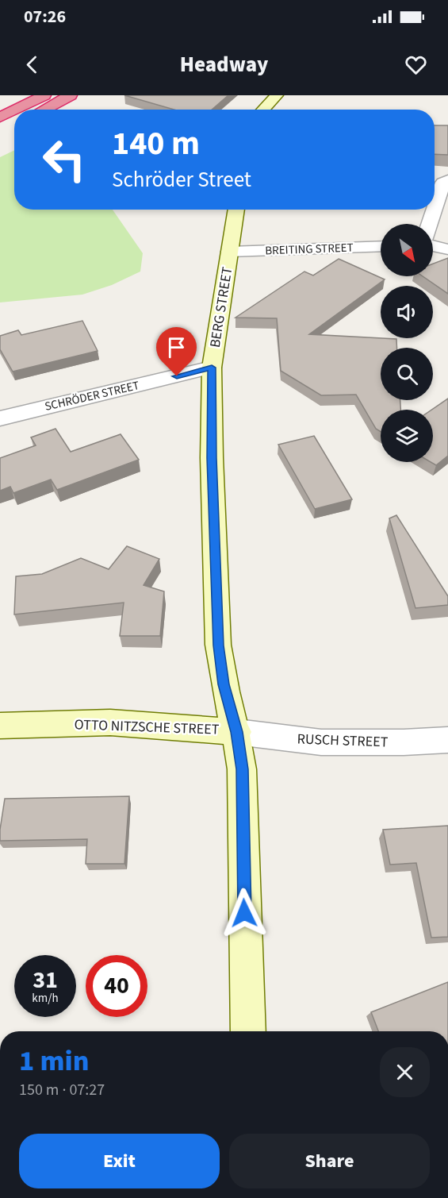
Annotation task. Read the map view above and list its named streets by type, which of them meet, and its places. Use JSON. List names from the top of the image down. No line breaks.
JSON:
{"streets":{"street":["BREITING STREET","BERG STREET","SCHRÖDER STREET","OTTO NITZSCHE STREET","RUSCH STREET"]},"crossings":[["BREITING STREET","BERG STREET"],["BERG STREET","SCHRÖDER STREET"],["BERG STREET","OTTO NITZSCHE STREET"],["BERG STREET","RUSCH STREET"],["OTTO NITZSCHE STREET","RUSCH STREET"]],"north":"bottom right","page":{"status":"07:26","header":"Headway","turn":["140 m","Schröder Street"],"speed":"31 km/h","limit":"40","heading":["1 min","150 m · 07:27"],"buttons":["Exit","Share"]}}
